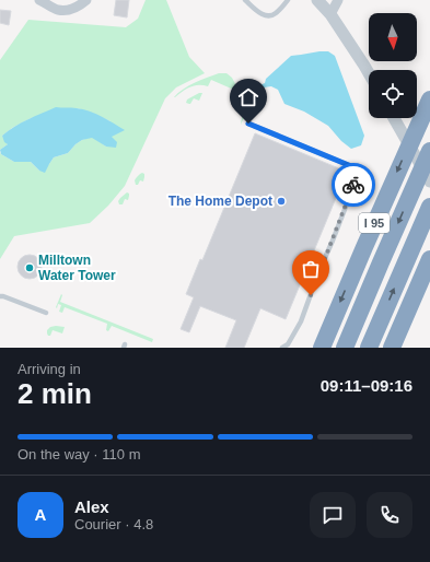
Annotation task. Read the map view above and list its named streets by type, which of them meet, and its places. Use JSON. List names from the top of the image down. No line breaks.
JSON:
{"streets":{"highway":["I 95"]},"places":["The Home Depot","Milltown Water Tower"],"north":"bottom","page":{"heading":["2 min","Arriving in","09:11–09:16"],"panel":["Alex","Courier · 4.8"],"bar":"On the way · 110 m","round":"A"}}
